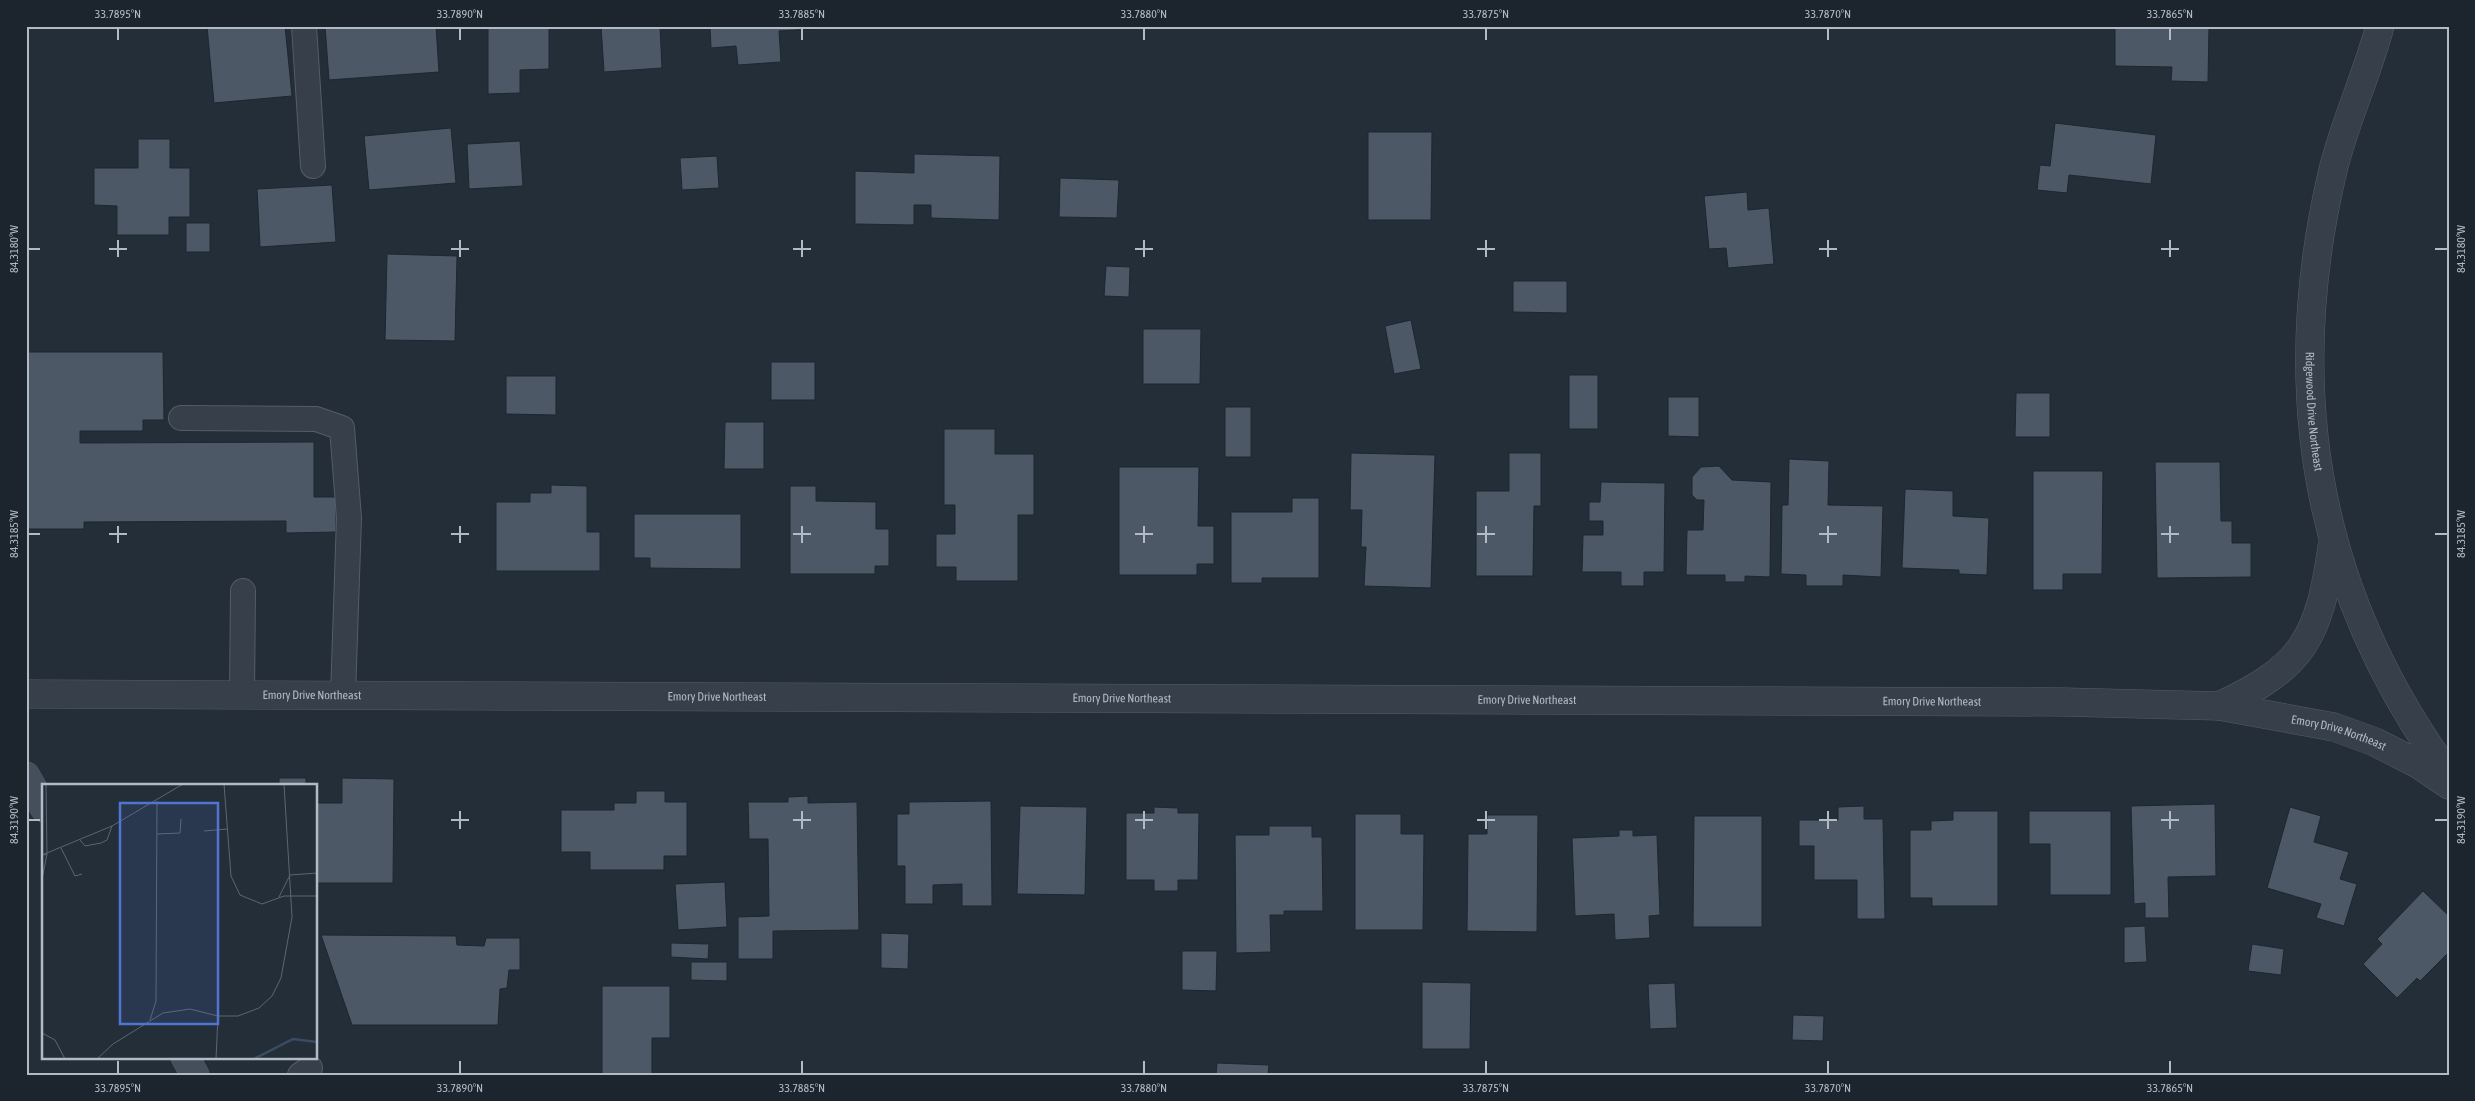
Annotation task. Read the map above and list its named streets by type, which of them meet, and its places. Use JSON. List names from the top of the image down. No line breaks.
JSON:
{"streets":{"street":["Ridgewood Drive Northeast","Emory Drive Northeast"]},"crossings":[["Ridgewood Drive Northeast","Emory Drive Northeast"]],"coordinates":["33.7895°N","33.7890°N","33.7885°N","33.7880°N","33.7875°N","33.7870°N","33.7865°N","84.3180°W","84.3185°W","84.3190°W"]}
